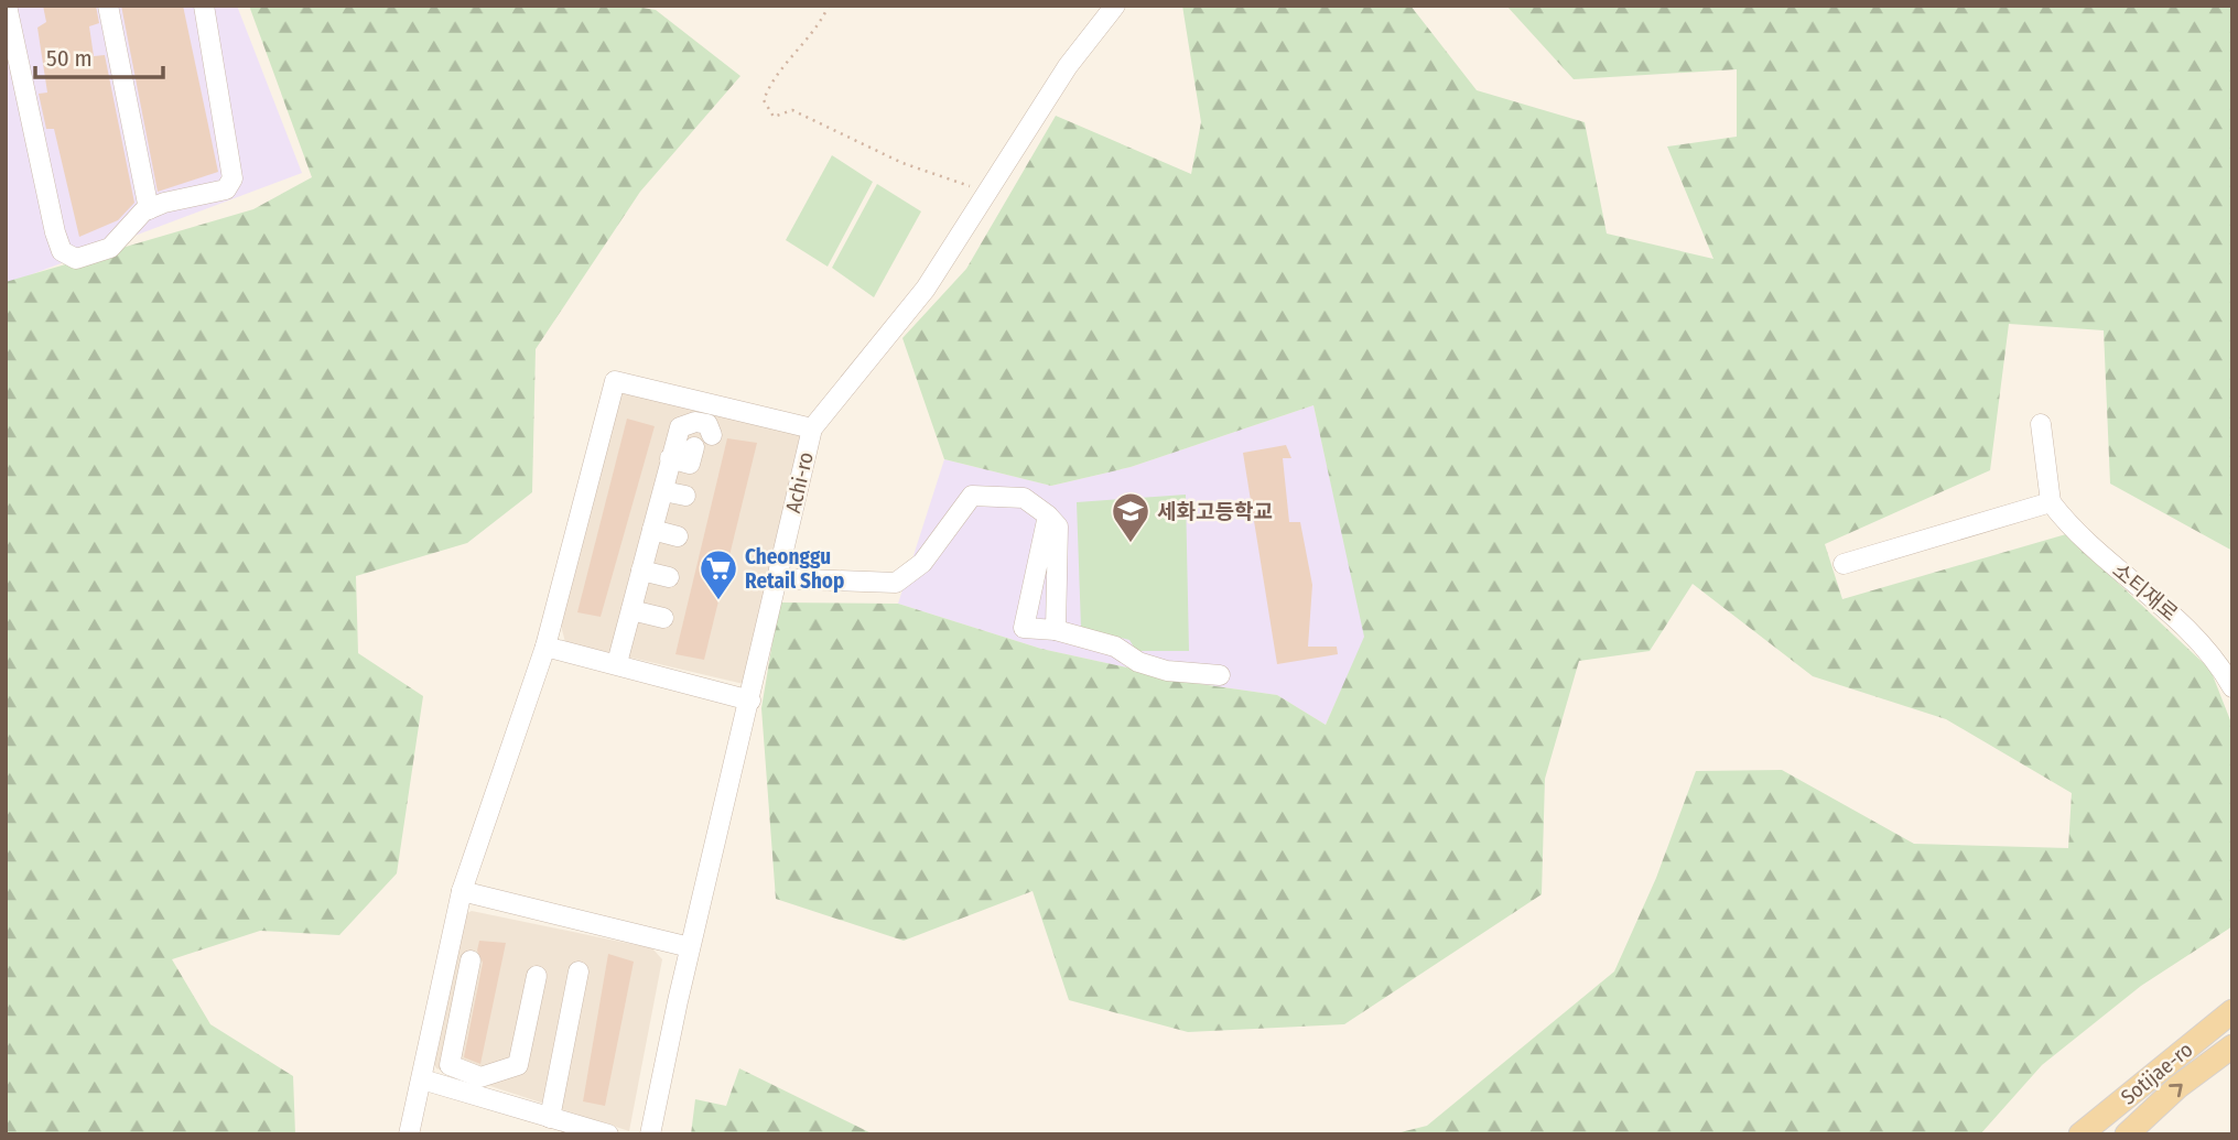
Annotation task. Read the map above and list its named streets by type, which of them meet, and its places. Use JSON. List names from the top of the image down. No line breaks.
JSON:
{"streets":{"main road":["Sotijae-ro"],"street":["Achi-ro","소티재로"]},"places":{"school or university":["세화고등학교"],"supermarket":["Cheonggu Retail Shop"]},"scale_bar":"50 m"}
